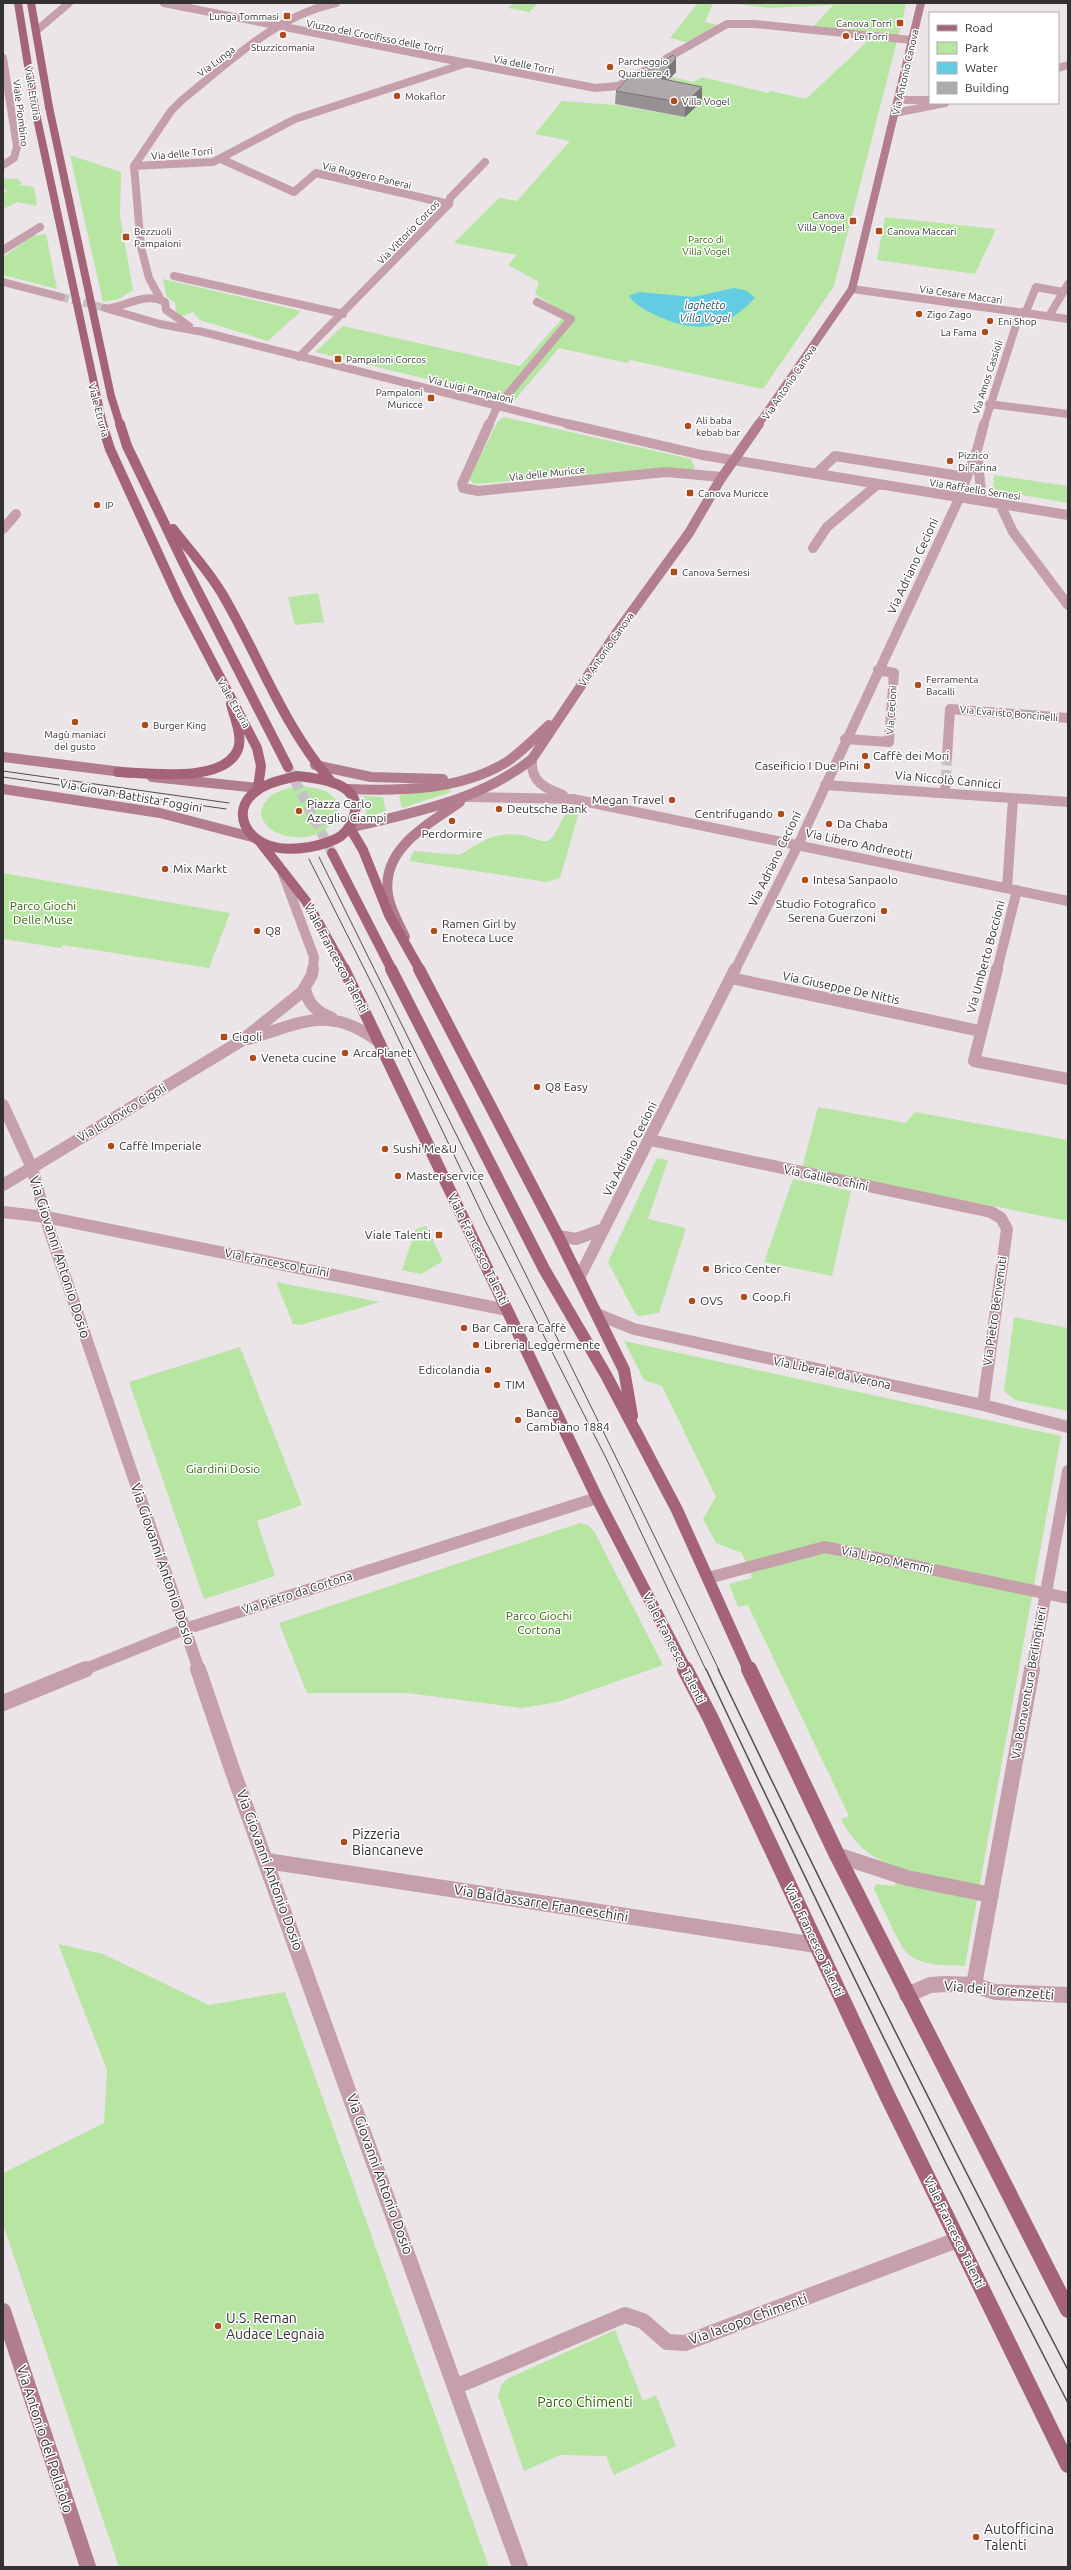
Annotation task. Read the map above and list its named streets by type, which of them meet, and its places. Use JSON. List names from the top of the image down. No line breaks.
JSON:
{"streets":{"main road":["Viale Etruria","Viale Francesco Talenti"],"street":["Viuzzo del Crocifisso delle Torri","Via Lunga","Via delle Torri","Via Antonio Canova","Viale Piombino","Via Ruggero Panerai","Via Vittorio Corcos","Via Cesare Maccari","Via Amos Cassioli","Via Luigi Pampaloni","Via delle Muricce","Via Raffaello Sernesi","Via Adriano Cecioni","Via Cecioni","Via Evaristo Boncinelli","Via Niccolò Cannicci","Via Giovan Battista Foggini","Via Libero Andreotti","Via Umberto Boccioni","Via Giuseppe De Nittis","Via Ludovico Cigoli","Via Galileo Chini","Via Giovanni Antonio Dosio","Via Francesco Furini","Via Pietro Benvenuti","Via Liberale da Verona","Via Lippo Memmi","Via Pietro da Cortona","Via Bonaventura Berlinghieri","Via Baldassarre Franceschini","Via dei Lorenzetti","Via Iacopo Chimenti","Via Antonio del Pollaiolo"]},"crossings":[["Viuzzo del Crocifisso delle Torri","Via Lunga"],["Viuzzo del Crocifisso delle Torri","Via delle Torri"],["Via Lunga","Via delle Torri"],["Via Lunga","Via Luigi Pampaloni"],["Via delle Torri","Via Antonio Canova"],["Via delle Torri","Via Ruggero Panerai"],["Via delle Torri","Via Luigi Pampaloni"],["Via Antonio Canova","Via Cesare Maccari"],["Via Antonio Canova","Via Luigi Pampaloni"],["Via Antonio Canova","Via delle Muricce"],["Via Antonio Canova","Via Raffaello Sernesi"],["Via Antonio Canova","Via Libero Andreotti"],["Viale Etruria","Via Giovan Battista Foggini"],["Viale Etruria","Viale Francesco Talenti"],["Via Ruggero Panerai","Via Vittorio Corcos"],["Via Vittorio Corcos","Via Luigi Pampaloni"],["Via Cesare Maccari","Via Amos Cassioli"],["Via Amos Cassioli","Via Raffaello Sernesi"],["Via Amos Cassioli","Via Adriano Cecioni"],["Via Luigi Pampaloni","Via delle Muricce"],["Via Luigi Pampaloni","Via Raffaello Sernesi"],["Via Raffaello Sernesi","Via Adriano Cecioni"],["Via Adriano Cecioni","Via Cecioni"],["Via Adriano Cecioni","Via Niccolò Cannicci"],["Via Adriano Cecioni","Via Libero Andreotti"],["Via Adriano Cecioni","Via Giuseppe De Nittis"],["Via Adriano Cecioni","Via Galileo Chini"],["Via Niccolò Cannicci","Via Umberto Boccioni"],["Via Giovan Battista Foggini","Viale Francesco Talenti"],["Via Libero Andreotti","Via Umberto Boccioni"],["Via Umberto Boccioni","Via Giuseppe De Nittis"],["Viale Francesco Talenti","Via Ludovico Cigoli"],["Viale Francesco Talenti","Via Francesco Furini"],["Viale Francesco Talenti","Via Pietro da Cortona"],["Viale Francesco Talenti","Via Baldassarre Franceschini"],["Viale Francesco Talenti","Via Iacopo Chimenti"],["Via Ludovico Cigoli","Via Giovanni Antonio Dosio"],["Via Galileo Chini","Via Pietro Benvenuti"],["Via Giovanni Antonio Dosio","Via Francesco Furini"],["Via Giovanni Antonio Dosio","Via Pietro da Cortona"],["Via Giovanni Antonio Dosio","Via Baldassarre Franceschini"],["Via Giovanni Antonio Dosio","Via Iacopo Chimenti"],["Via Pietro Benvenuti","Via Liberale da Verona"],["Via Lippo Memmi","Via Bonaventura Berlinghieri"],["Via Bonaventura Berlinghieri","Via dei Lorenzetti"]],"water":["laghetto Villa Vogel"],"parks":["Parco di Villa Vogel","Parco Giochi Delle Muse","Giardini Dosio","Parco Giochi Cortona","Parco Chimenti"],"places":{"transit":["Lunga Tommasi","Canova Torri","Canova Villa Vogel","Canova Maccari","Bezzuoli Pampaloni","Pampaloni Corcos","Pampaloni Muricce","Canova Muricce","Canova Sernesi","Cigoli","Viale Talenti"],"other":["Stuzzicomania","Le Torri","Parcheggio Quartiere 4","Mokaflor","Villa Vogel","Zigo Zago","Eni Shop","La Fama","Ali baba kebab bar","Pizzico Di Farina","IP","Ferramenta Bacalli","Magù maniaci del gusto","Burger King","Caffè dei Mori","Caseificio I Due Pini","Megan Travel","Deutsche Bank","Piazza Carlo Azeglio Ciampi","Centrifugando","Perdormire","Da Chaba","Mix Markt","Intesa Sanpaolo","Studio Fotografico Serena Guerzoni","Q8","Ramen Girl by Enoteca Luce","ArcaPlanet","Veneta cucine","Q8 Easy","Caffè Imperiale","Sushi Me&U","Master service","Brico Center","Coop.fi","OVS","Bar Camera Caffè","Libreria Leggermente","Edicolandia","TIM","Banca Cambiano 1884","Pizzeria Biancaneve","U.S. Reman Audace Legnaia","Autofficina Talenti"]},"legend":["Road","Park","Water","Building"]}
